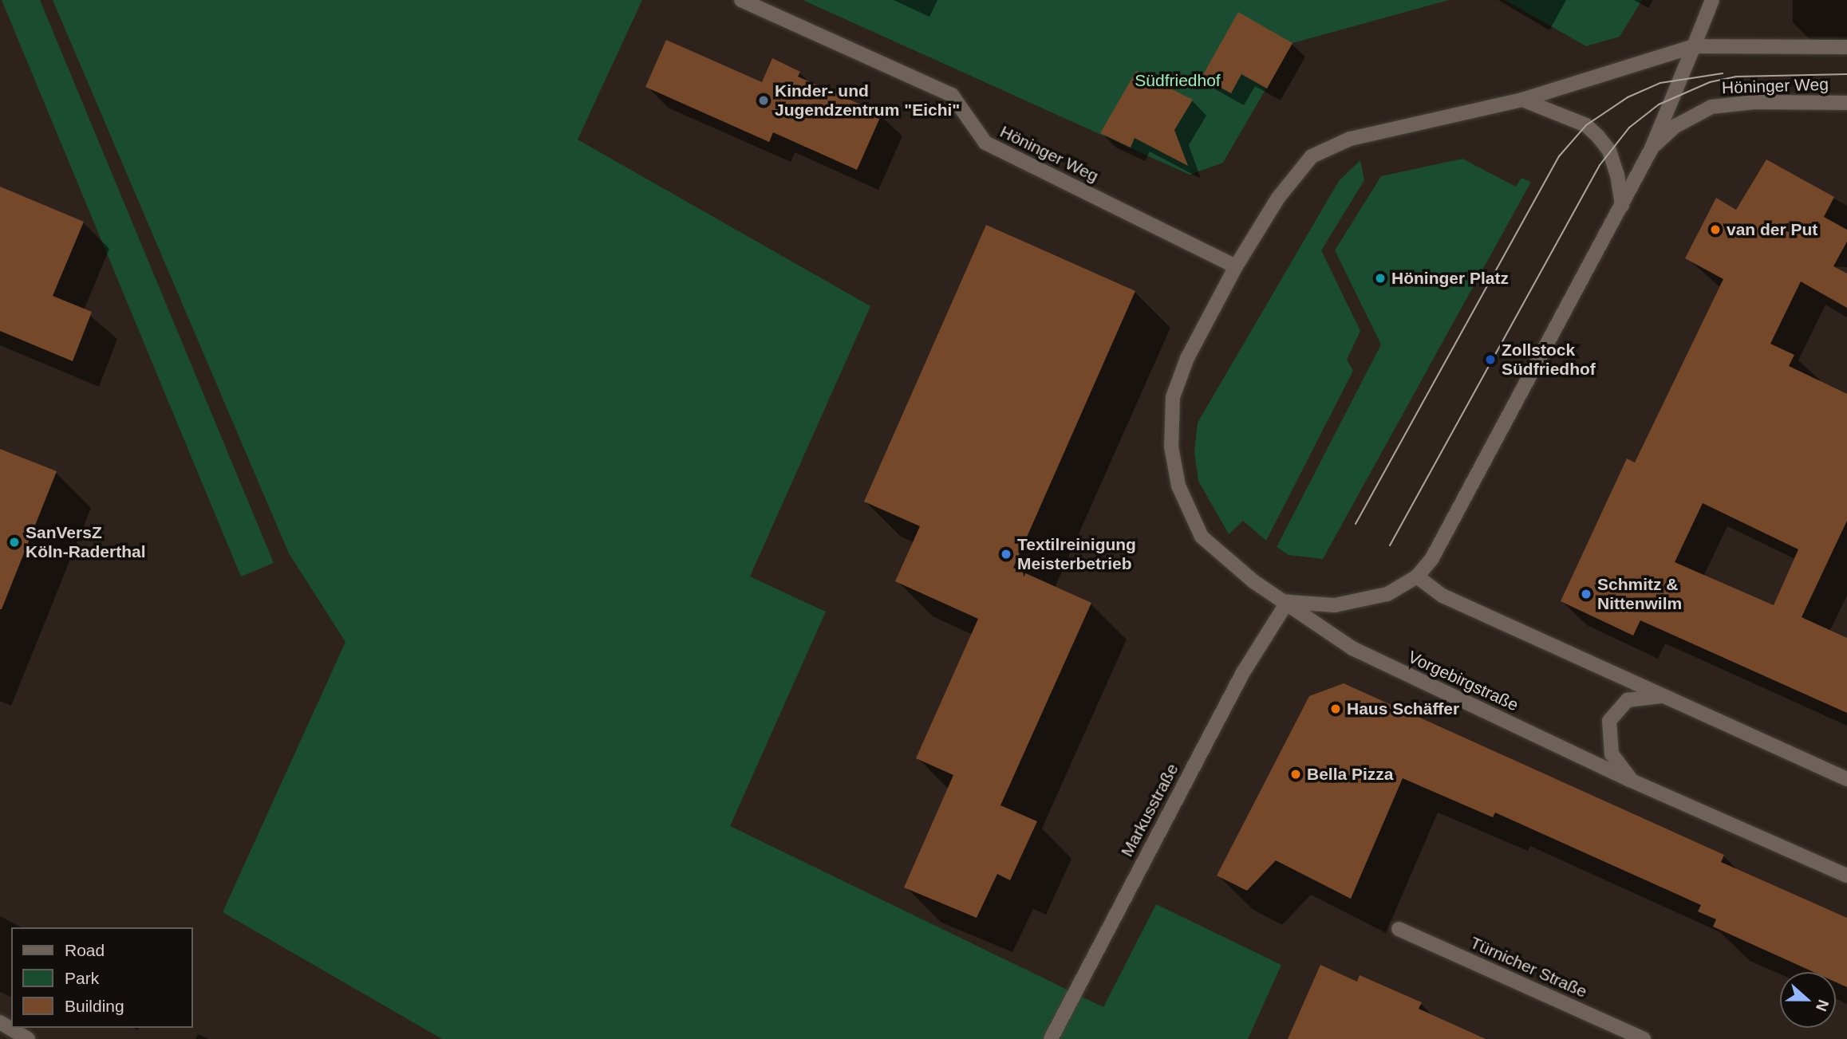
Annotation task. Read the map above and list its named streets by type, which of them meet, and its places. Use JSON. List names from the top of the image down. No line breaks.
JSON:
{"streets":{"street":["Höninger Weg","Vorgebirgstraße","Markusstraße","Türnicher Straße"]},"crossings":[["Vorgebirgstraße","Markusstraße"]],"parks":["Südfriedhof"],"places":["Kinder- und Jugendzentrum \"Eichi\"","van der Put","Höninger Platz","Zollstock Südfriedhof","SanVersZ Köln-Raderthal","Textilreinigung Meisterbetrieb","Schmitz & Nittenwilm","Haus Schäffer","Bella Pizza"],"legend":["Road","Park","Building"],"north":"right"}
